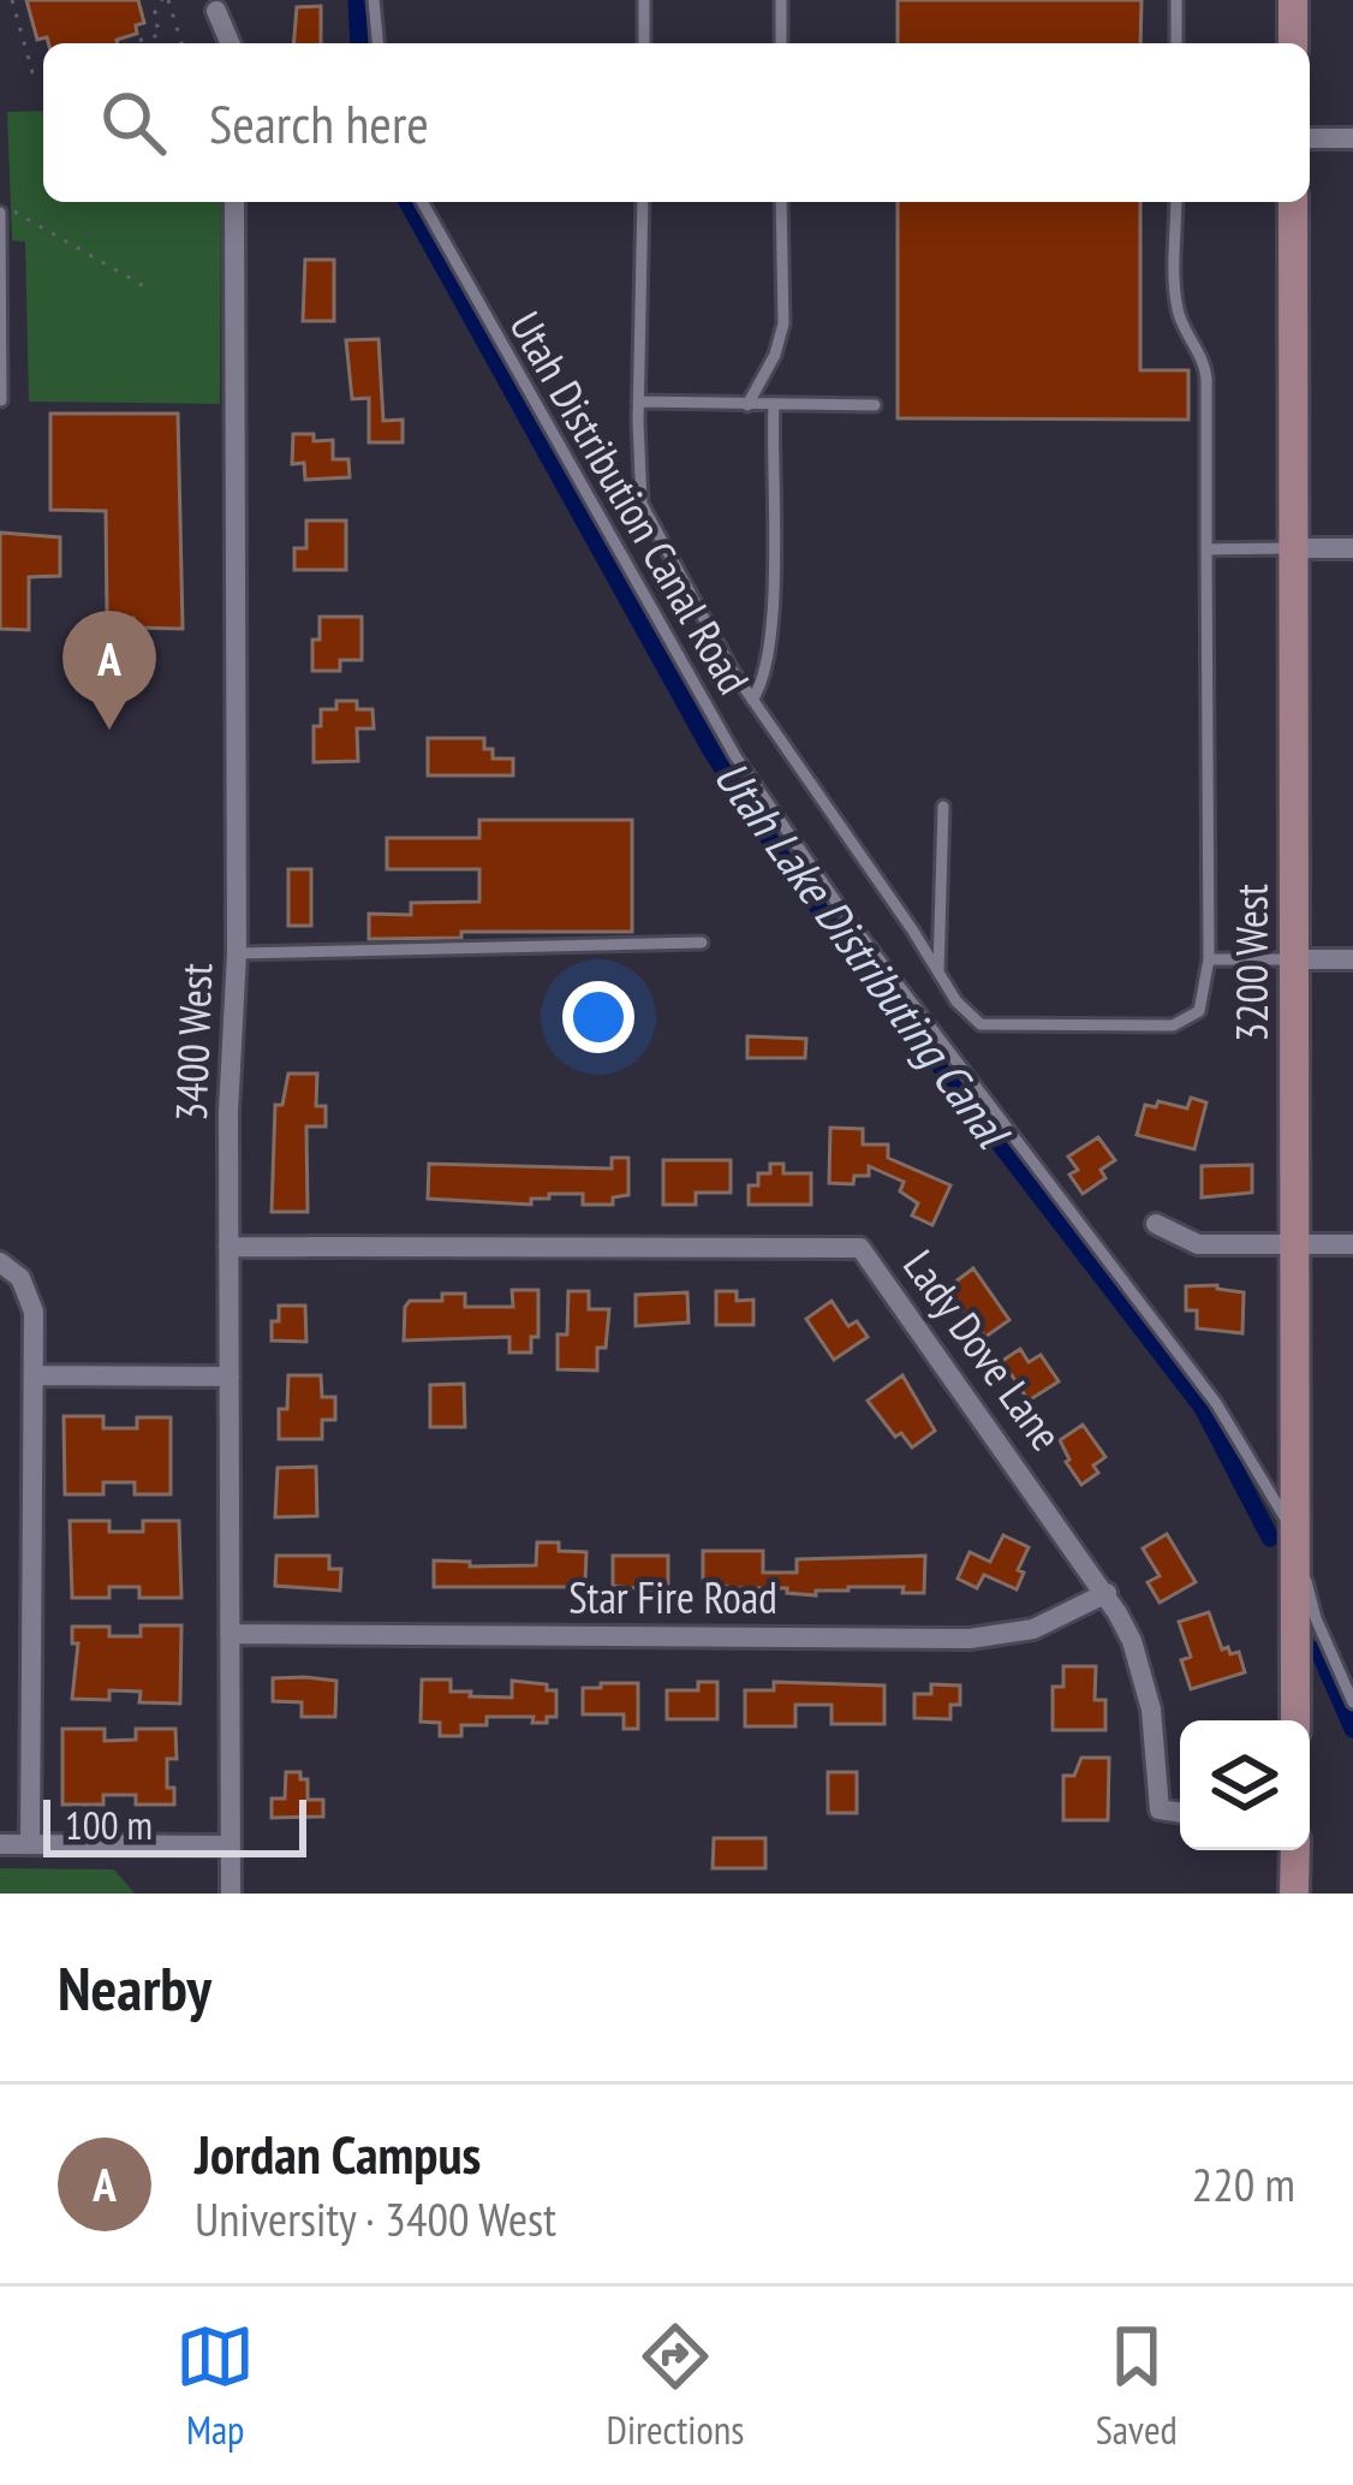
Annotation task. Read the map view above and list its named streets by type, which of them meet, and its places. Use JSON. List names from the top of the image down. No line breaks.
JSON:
{"streets":{"street":["3200 West","3400 West","Lady Dove Lane","Star Fire Road"],"lane":["Utah Distribution Canal Road"]},"crossings":[["Utah Distribution Canal Road","3200 West"],["3400 West","Lady Dove Lane"],["3400 West","Star Fire Road"],["Lady Dove Lane","Star Fire Road"]],"water":["Utah Lake Distributing Canal"],"scale_bar":"100 m","page":{"search":"Search here","pins":"A","scale":"100 m","heading":"Nearby","list":[{"mark":"A","name":"Jordan Campus","note":"University · 3400 West","value":"220 m"}],"nav":["Map","Directions","Saved"]}}
